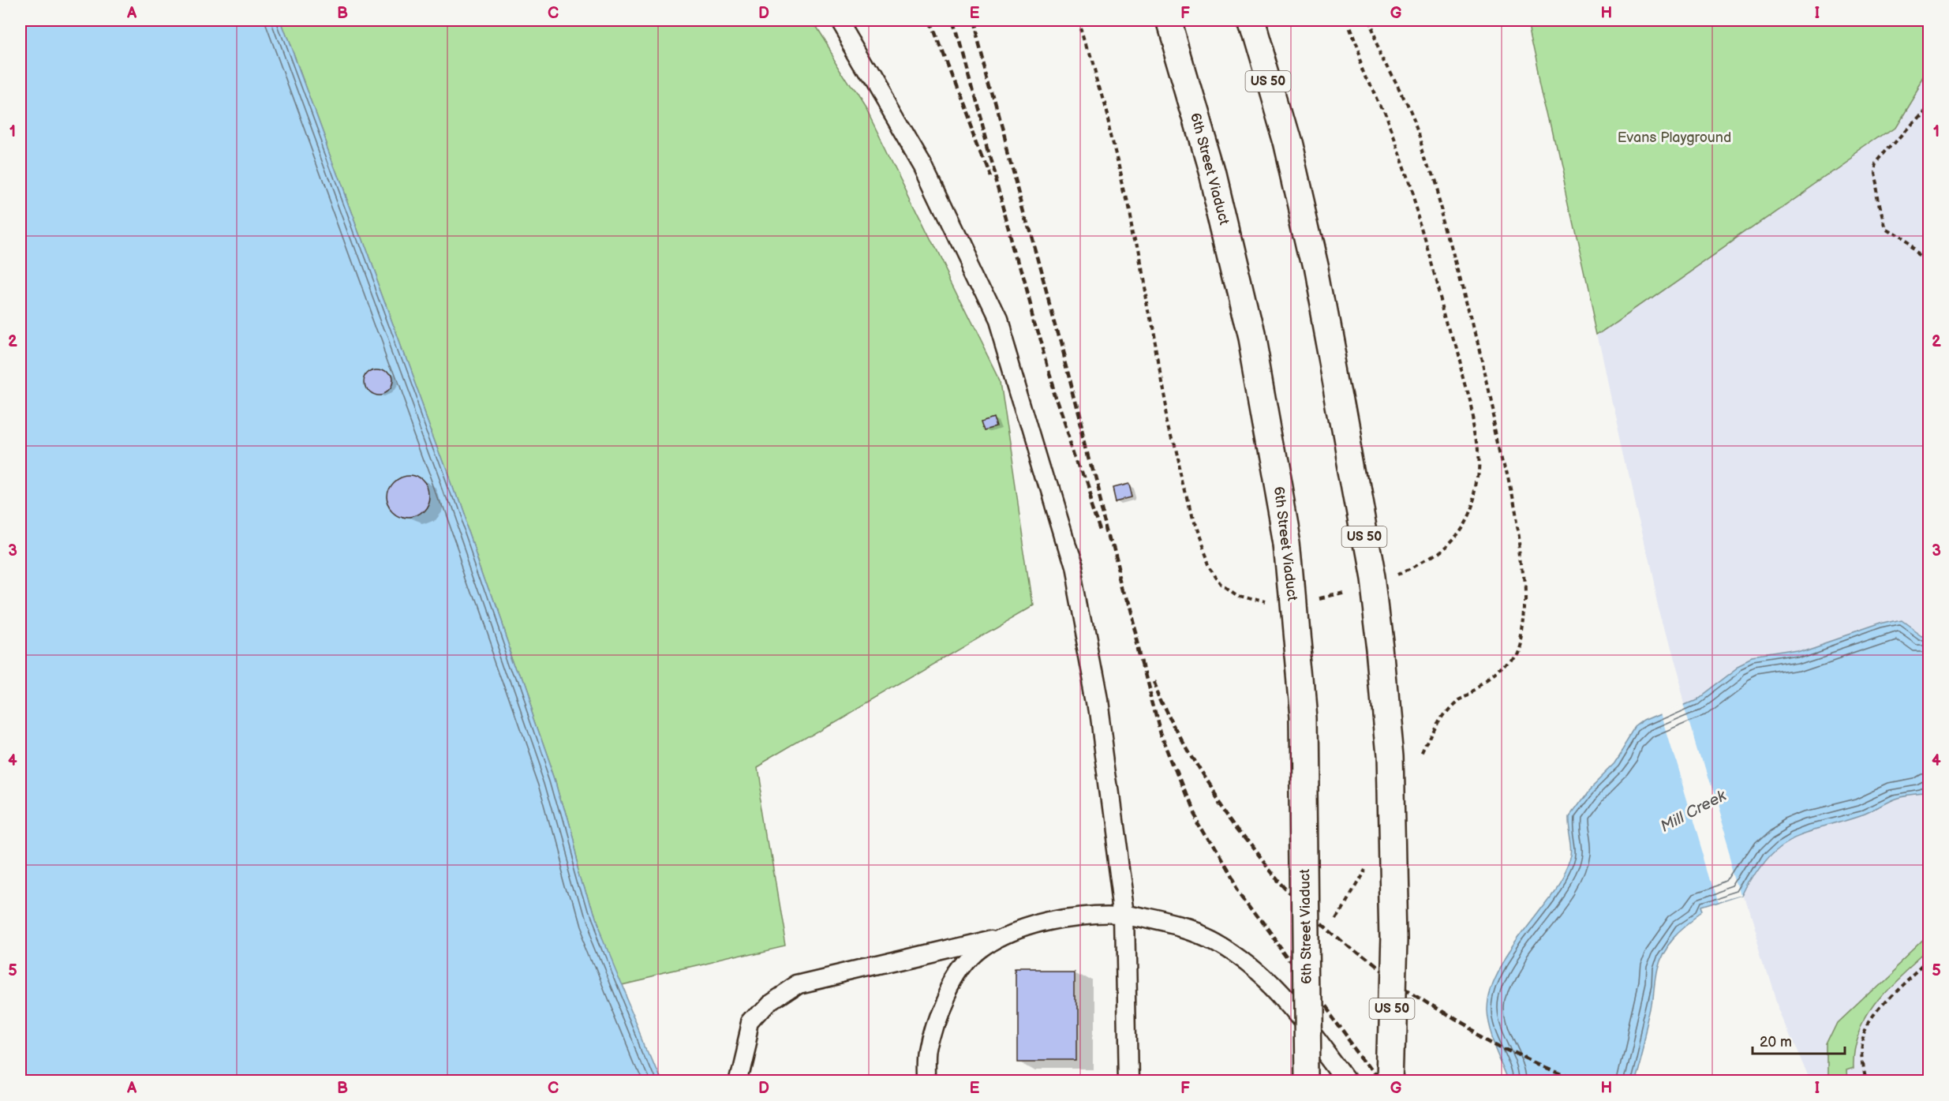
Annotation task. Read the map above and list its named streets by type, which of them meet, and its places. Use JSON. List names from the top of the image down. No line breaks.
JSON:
{"streets":{"highway":["US 50","6th Street Viaduct"]},"water":["Mill Creek"],"parks":["Evans Playground"],"scale_bar":"20 m","grid":{"columns":["A","B","C","D","E","F","G","H","I"],"rows":["1","2","3","4","5"]}}
